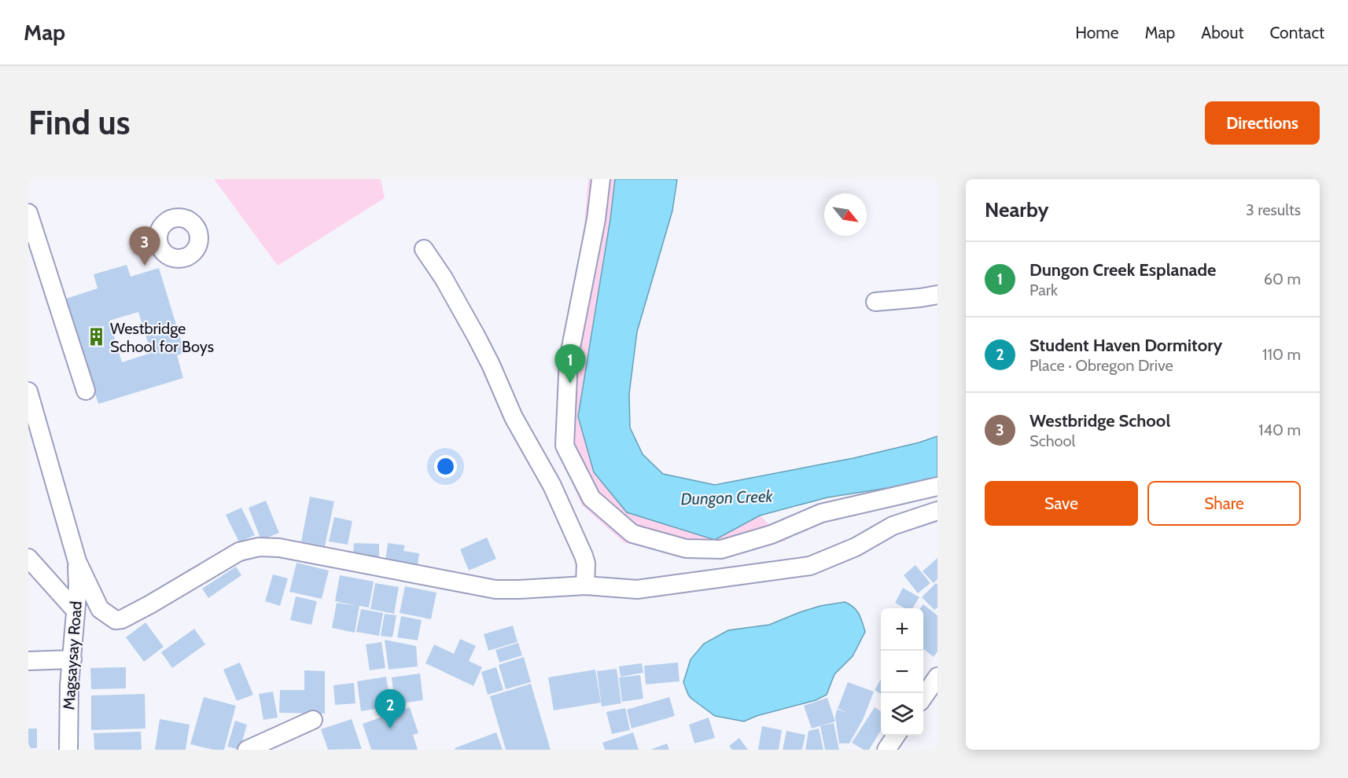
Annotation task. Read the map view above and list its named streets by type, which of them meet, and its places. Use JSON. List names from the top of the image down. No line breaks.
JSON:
{"streets":{"street":["Magsaysay Road"]},"water":["Dungon Creek"],"places":{"building":["Westbridge School for Boys"]},"north":"bottom right","page":{"header":"Map","nav":["Home","Map","About","Contact"],"buttons":["Directions",["Save","Share"]],"title":"Find us","heading":["Nearby","3 results"],"pins":["3","1","2"],"list":[{"mark":"1","name":"Dungon Creek Esplanade","note":"Park","value":"60 m"},{"mark":"2","name":"Student Haven Dormitory","note":"Place · Obregon Drive","value":"110 m"},{"mark":"3","name":"Westbridge School","note":"School","value":"140 m"}],"map_buttons":["+","−"]}}
